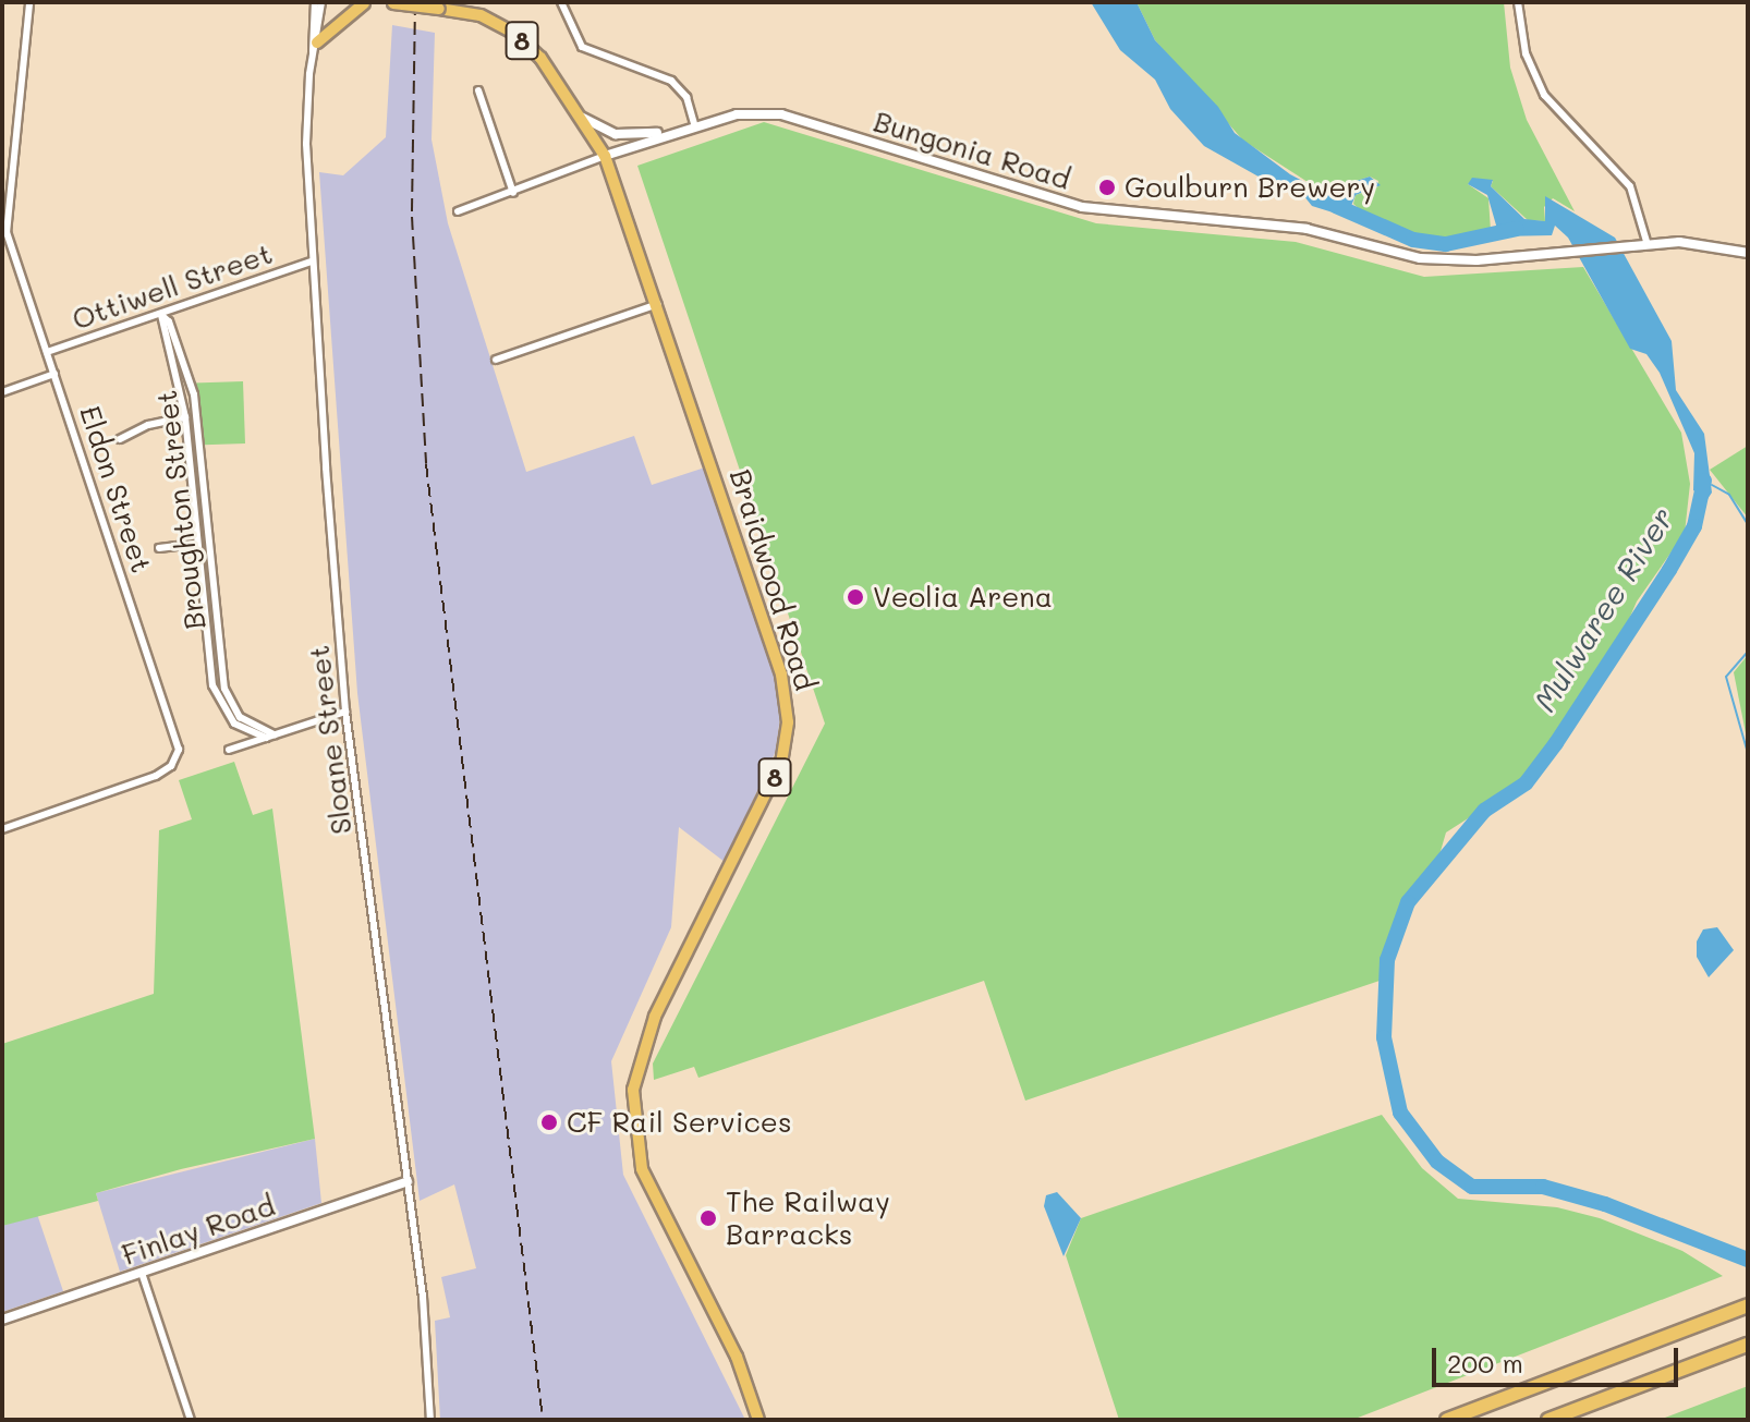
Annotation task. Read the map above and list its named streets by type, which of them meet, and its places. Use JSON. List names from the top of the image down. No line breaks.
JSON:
{"streets":{"main road":["8","Braidwood Road"],"street":["Bungonia Road","Ottiwell Street","Eldon Street","Broughton Street","Sloane Street","Finlay Road"]},"crossings":[["Bungonia Road","Braidwood Road"],["Ottiwell Street","Eldon Street"],["Ottiwell Street","Broughton Street"],["Ottiwell Street","Sloane Street"],["Sloane Street","Finlay Road"]],"water":["Mulwaree River"],"places":["Goulburn Brewery","Veolia Arena","CF Rail Services","The Railway Barracks"],"scale_bar":"200 m"}
